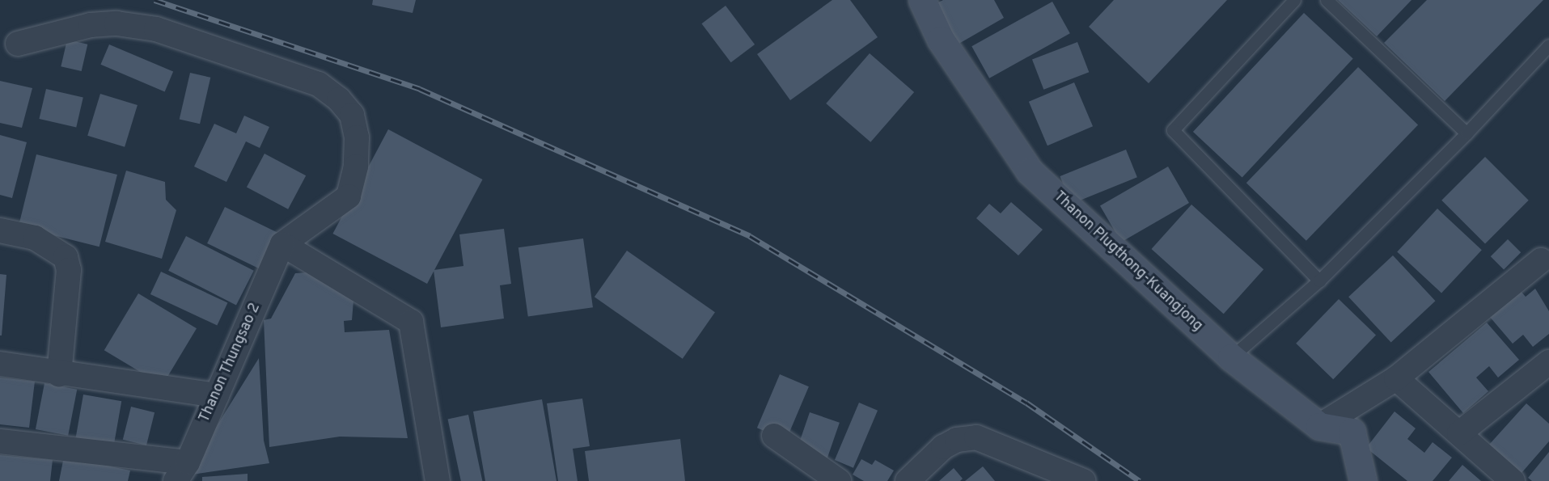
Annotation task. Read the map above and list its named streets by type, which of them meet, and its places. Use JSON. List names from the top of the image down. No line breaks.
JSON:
{"streets":{"street":["Thanon Plugthong-Kuangjong","Thanon Thungsao 2"]}}
